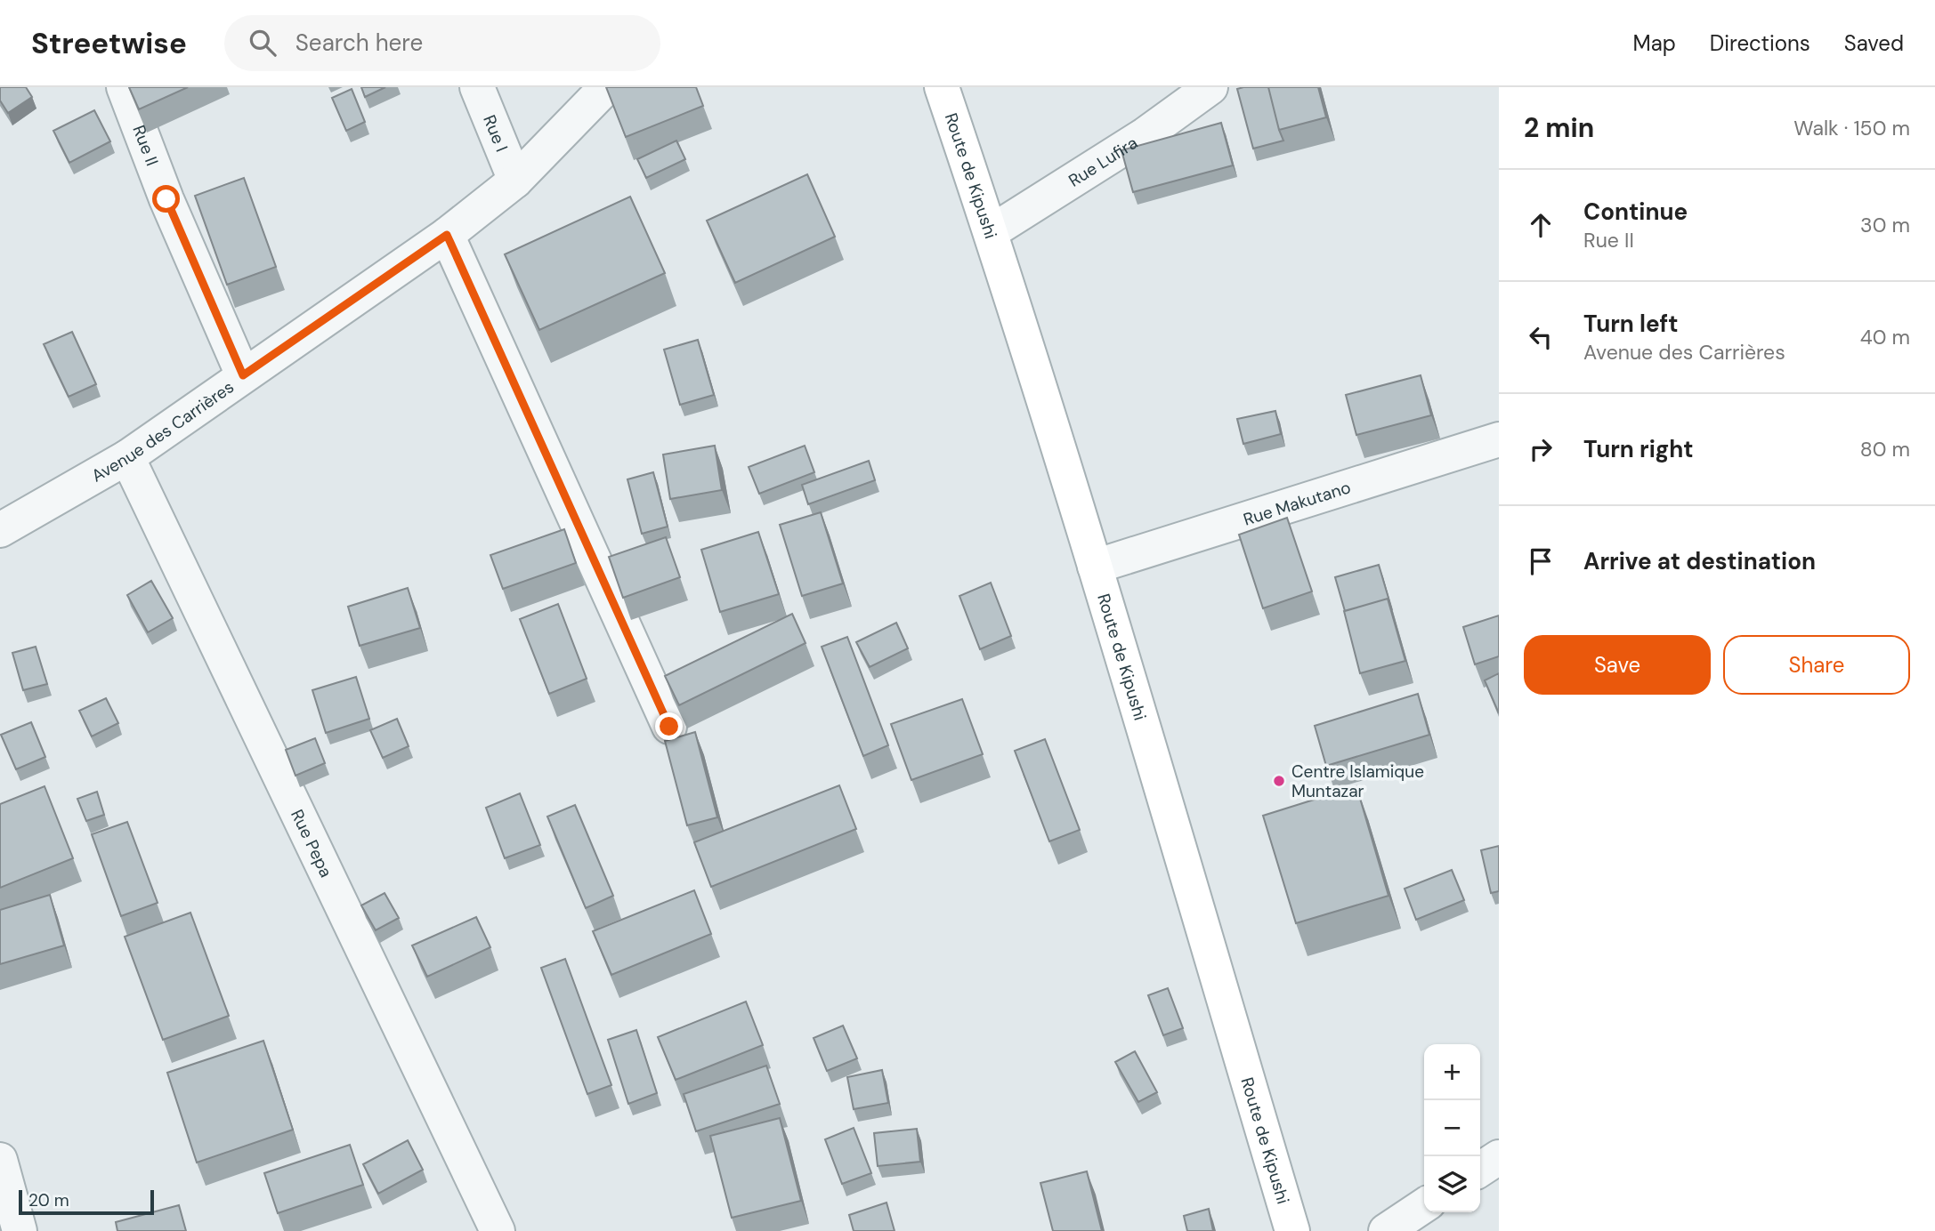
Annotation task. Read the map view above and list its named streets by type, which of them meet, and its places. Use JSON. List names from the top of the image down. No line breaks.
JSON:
{"streets":{"main road":["Route de Kipushi"],"street":["Rue I","Rue II","Rue Lufira","Avenue des Carrières","Rue Makutano","Rue Pepa"]},"crossings":[["Rue I","Avenue des Carrières"],["Rue II","Avenue des Carrières"],["Rue Lufira","Route de Kipushi"],["Route de Kipushi","Rue Makutano"],["Avenue des Carrières","Rue Pepa"]],"places":["Centre Islamique Muntazar"],"scale_bar":"20 m","page":{"header":"Streetwise","search":"Search here","nav":["Map","Directions","Saved"],"heading":["2 min","Walk · 150 m"],"list":[["Continue","Rue II","30 m"],["Turn left","Avenue des Carrières","40 m"],["Turn right","80 m"],"Arrive at destination"],"buttons":["Save","Share"],"map_buttons":["+","−"],"scale":"20 m"}}
